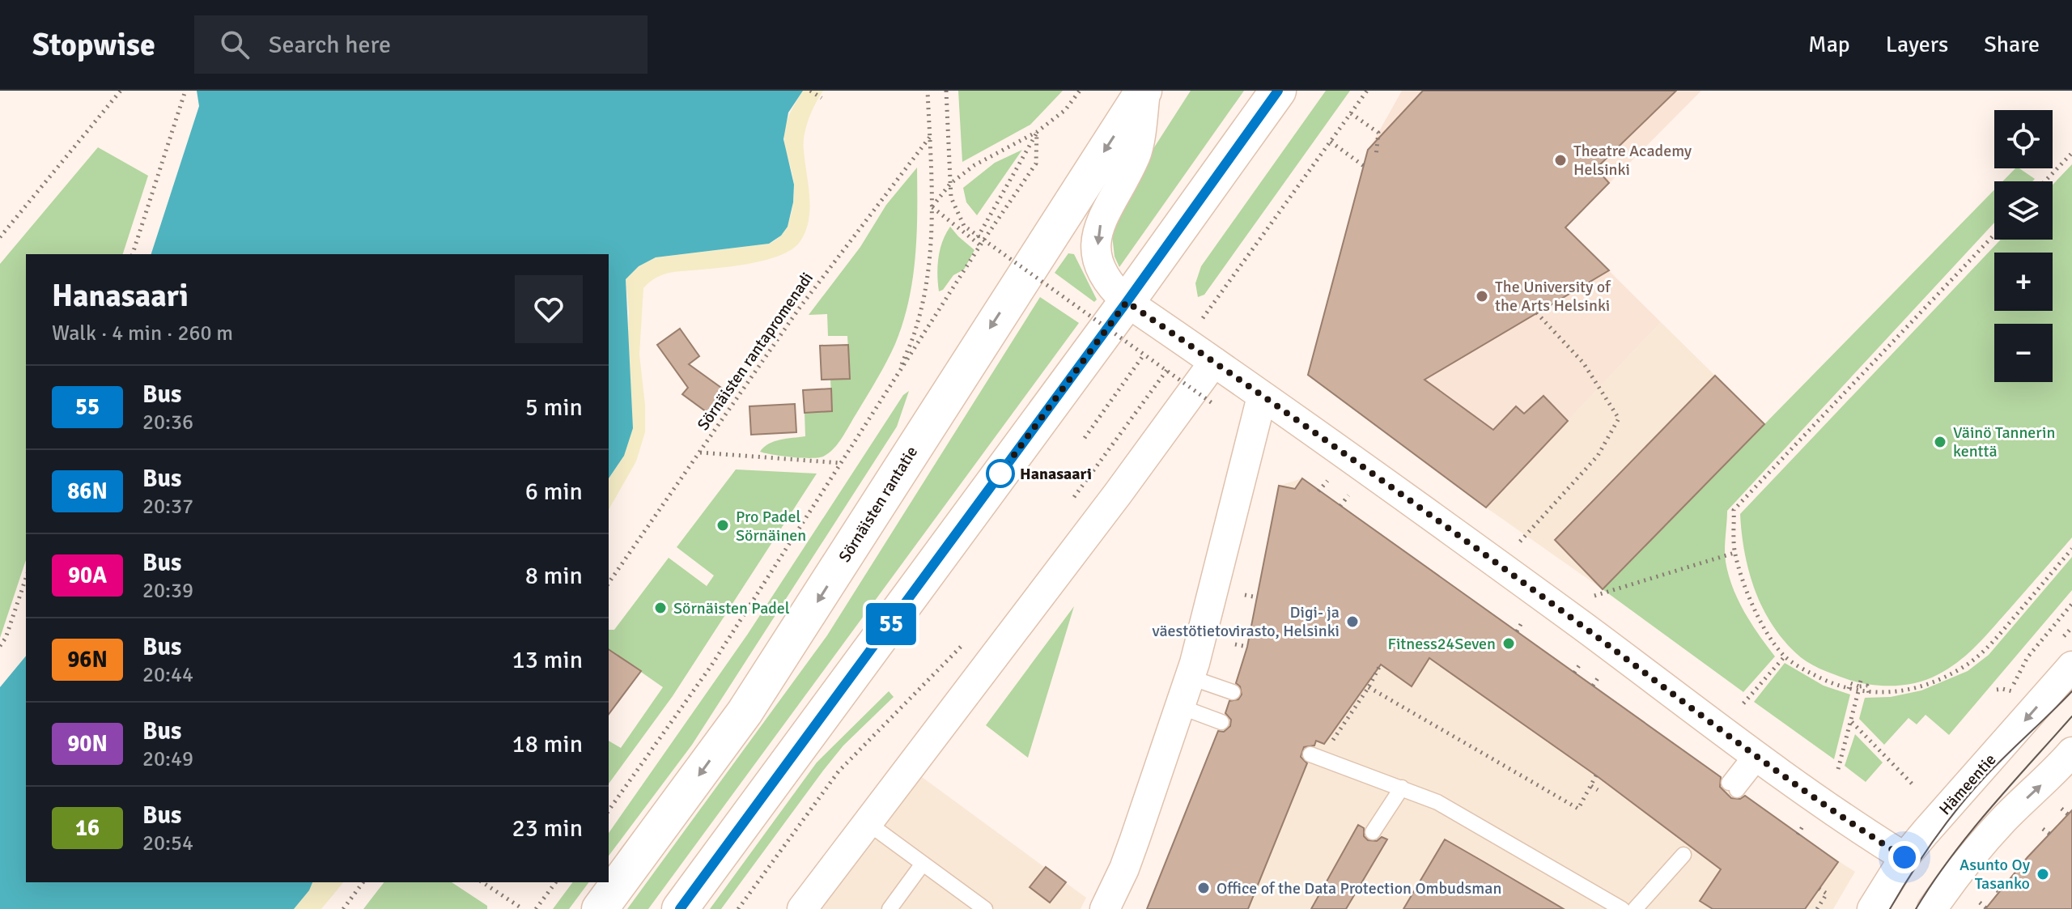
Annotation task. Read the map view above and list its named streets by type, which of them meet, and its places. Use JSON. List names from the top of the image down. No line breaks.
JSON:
{"streets":{"main road":["Sörnäisten rantatie"],"street":["Hämeentie"],"path":["Sörnäisten rantapromenadi"]},"places":["Theatre Academy Helsinki","The University of the Arts Helsinki","Väinö Tannerin kenttä","Hanasaari","Pro Padel Sörnäinen","Sörnäisten Padel","Digi- ja väestötietovirasto, Helsinki","Fitness24Seven","Asunto Oy Tasanko","Office of the Data Protection Ombudsman"],"lines":["bus line 55"],"page":{"header":"Stopwise","search":"Search here","nav":["Map","Layers","Share"],"on_map":"55","map_buttons":["+","−"],"heading":["Hanasaari","Walk · 4 min · 260 m"],"list":[{"mark":"55","name":"Bus","note":"20:36","value":"5 min"},{"mark":"86N","name":"Bus","note":"20:37","value":"6 min"},{"mark":"90A","name":"Bus","note":"20:39","value":"8 min"},{"mark":"96N","name":"Bus","note":"20:44","value":"13 min"},{"mark":"90N","name":"Bus","note":"20:49","value":"18 min"},{"mark":"16","name":"Bus","note":"20:54","value":"23 min"}]}}
